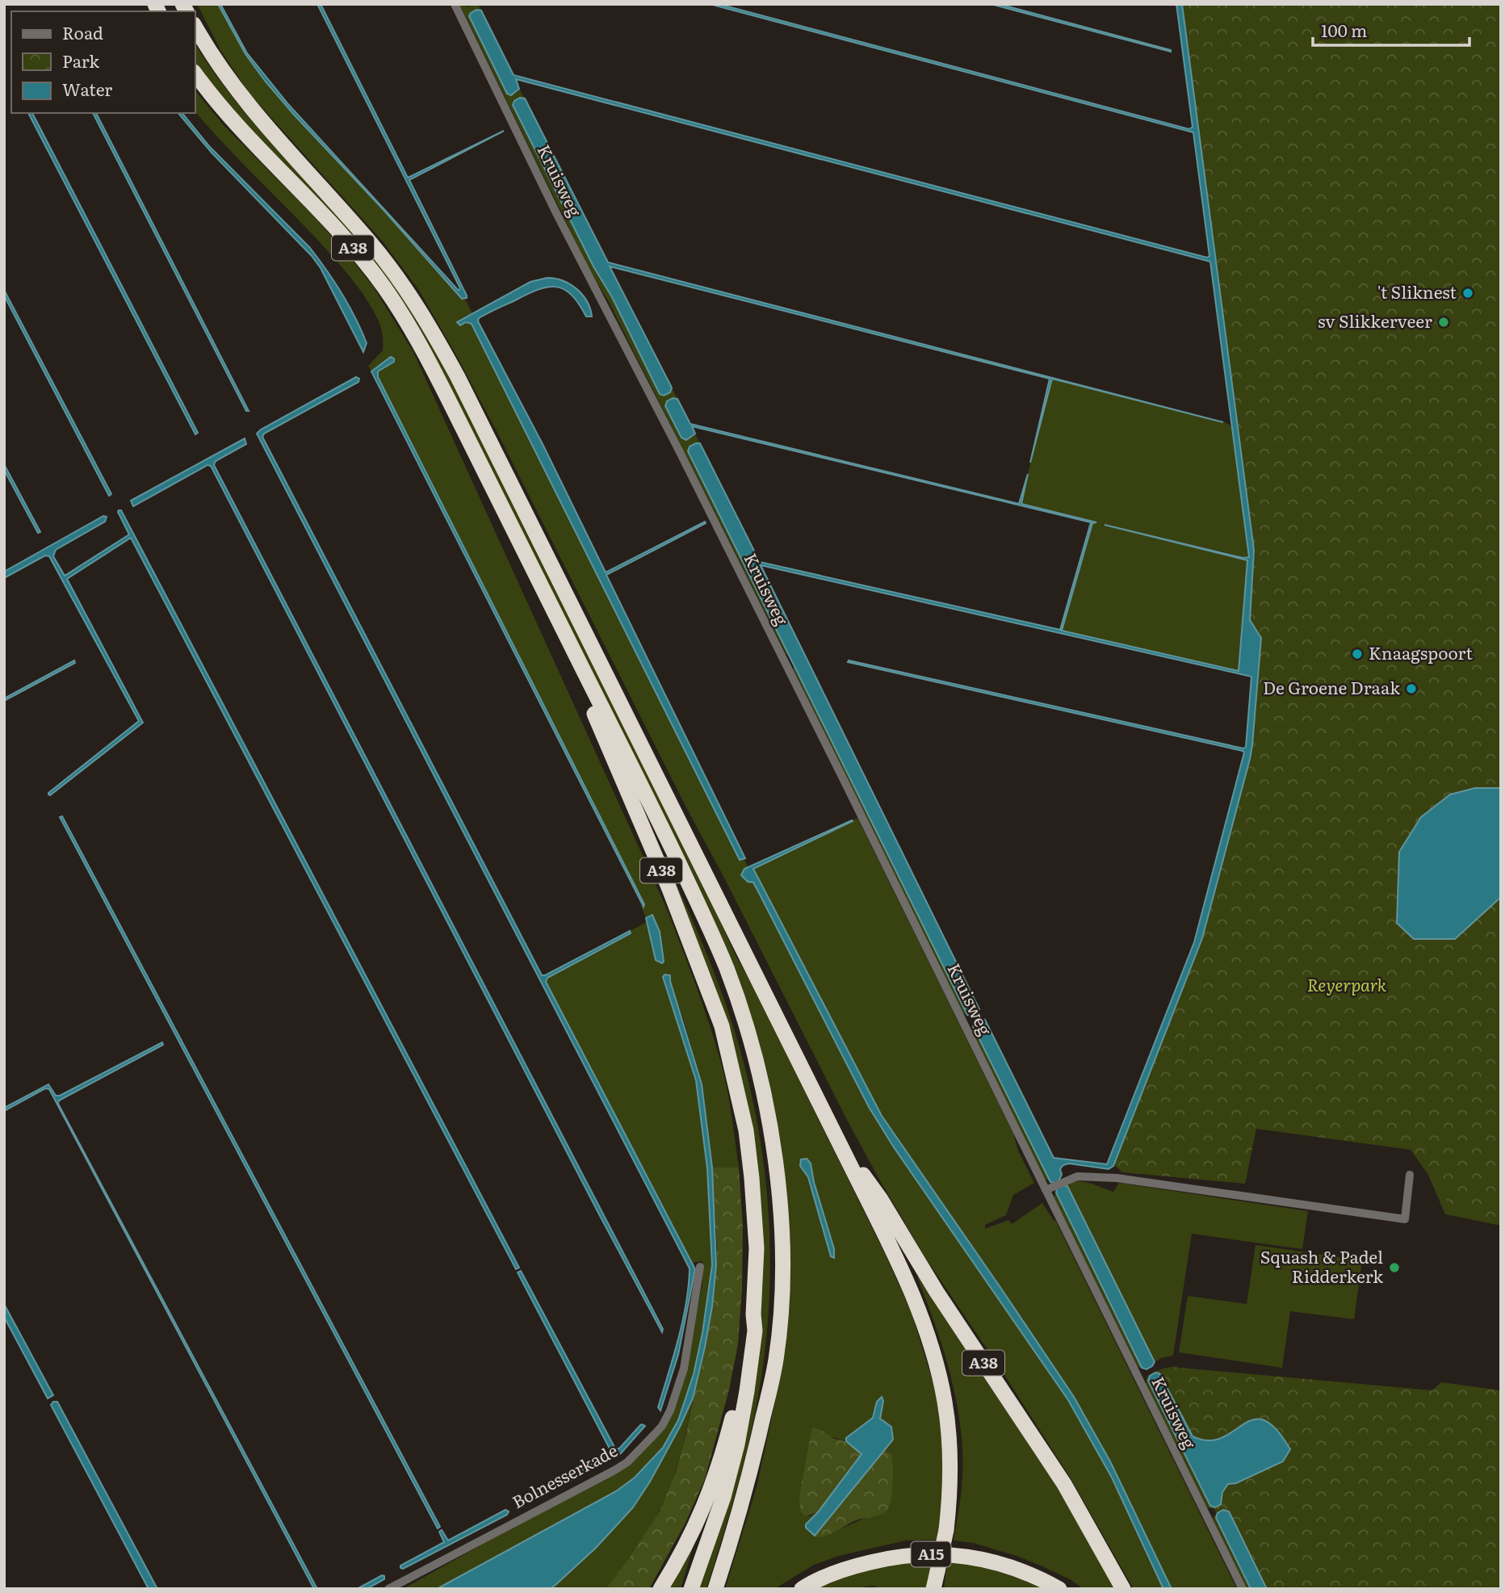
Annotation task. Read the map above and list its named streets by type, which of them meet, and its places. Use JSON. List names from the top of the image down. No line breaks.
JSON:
{"streets":{"highway":["A38","A15"],"street":["Kruisweg","Bolnesserkade"]},"parks":["Reyerpark"],"places":["'t Sliknest","sv Slikkerveer","Knaagspoort","De Groene Draak","Squash & Padel Ridderkerk"],"legend":["Road","Park","Water"],"scale_bar":"100 m"}
